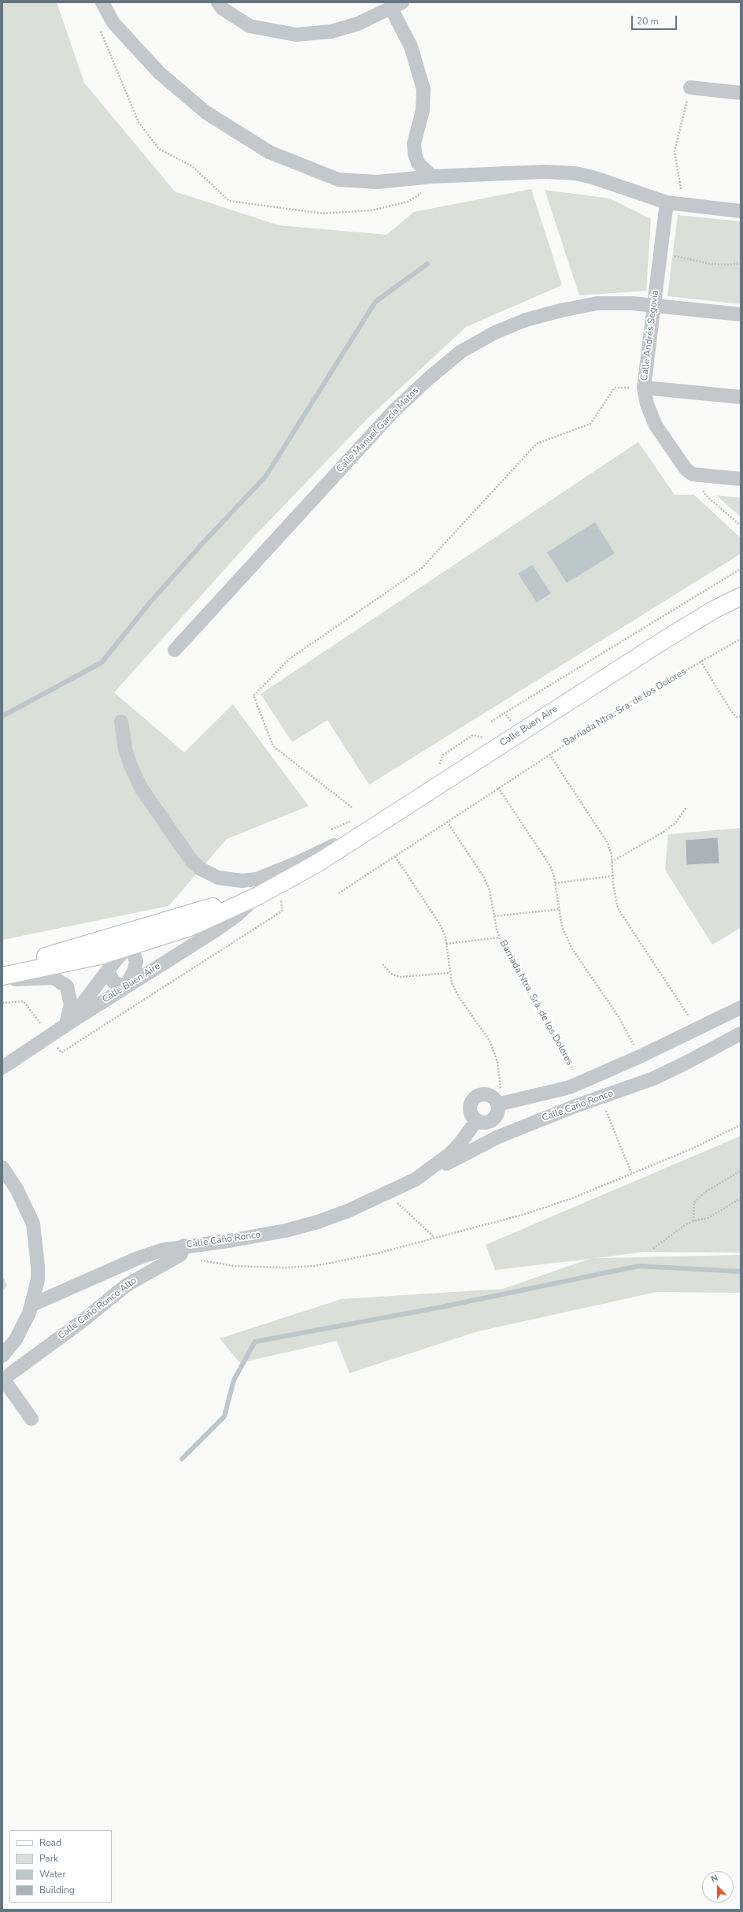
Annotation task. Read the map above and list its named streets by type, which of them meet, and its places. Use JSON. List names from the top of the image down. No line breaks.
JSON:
{"streets":{"main road":["Calle Buen Aire"],"street":["Calle Andrés Segovia","Calle Manuel García Matos","Calle Caño Ronco","Calle Caño Ronco Alto"],"path":["Barriada Ntra. Sra. de los Dolores"]},"crossings":[["Calle Andrés Segovia","Calle Manuel García Matos"],["Calle Caño Ronco","Calle Caño Ronco Alto"]],"legend":["Road","Park","Water","Building"],"scale_bar":"20 m","north":"top"}
